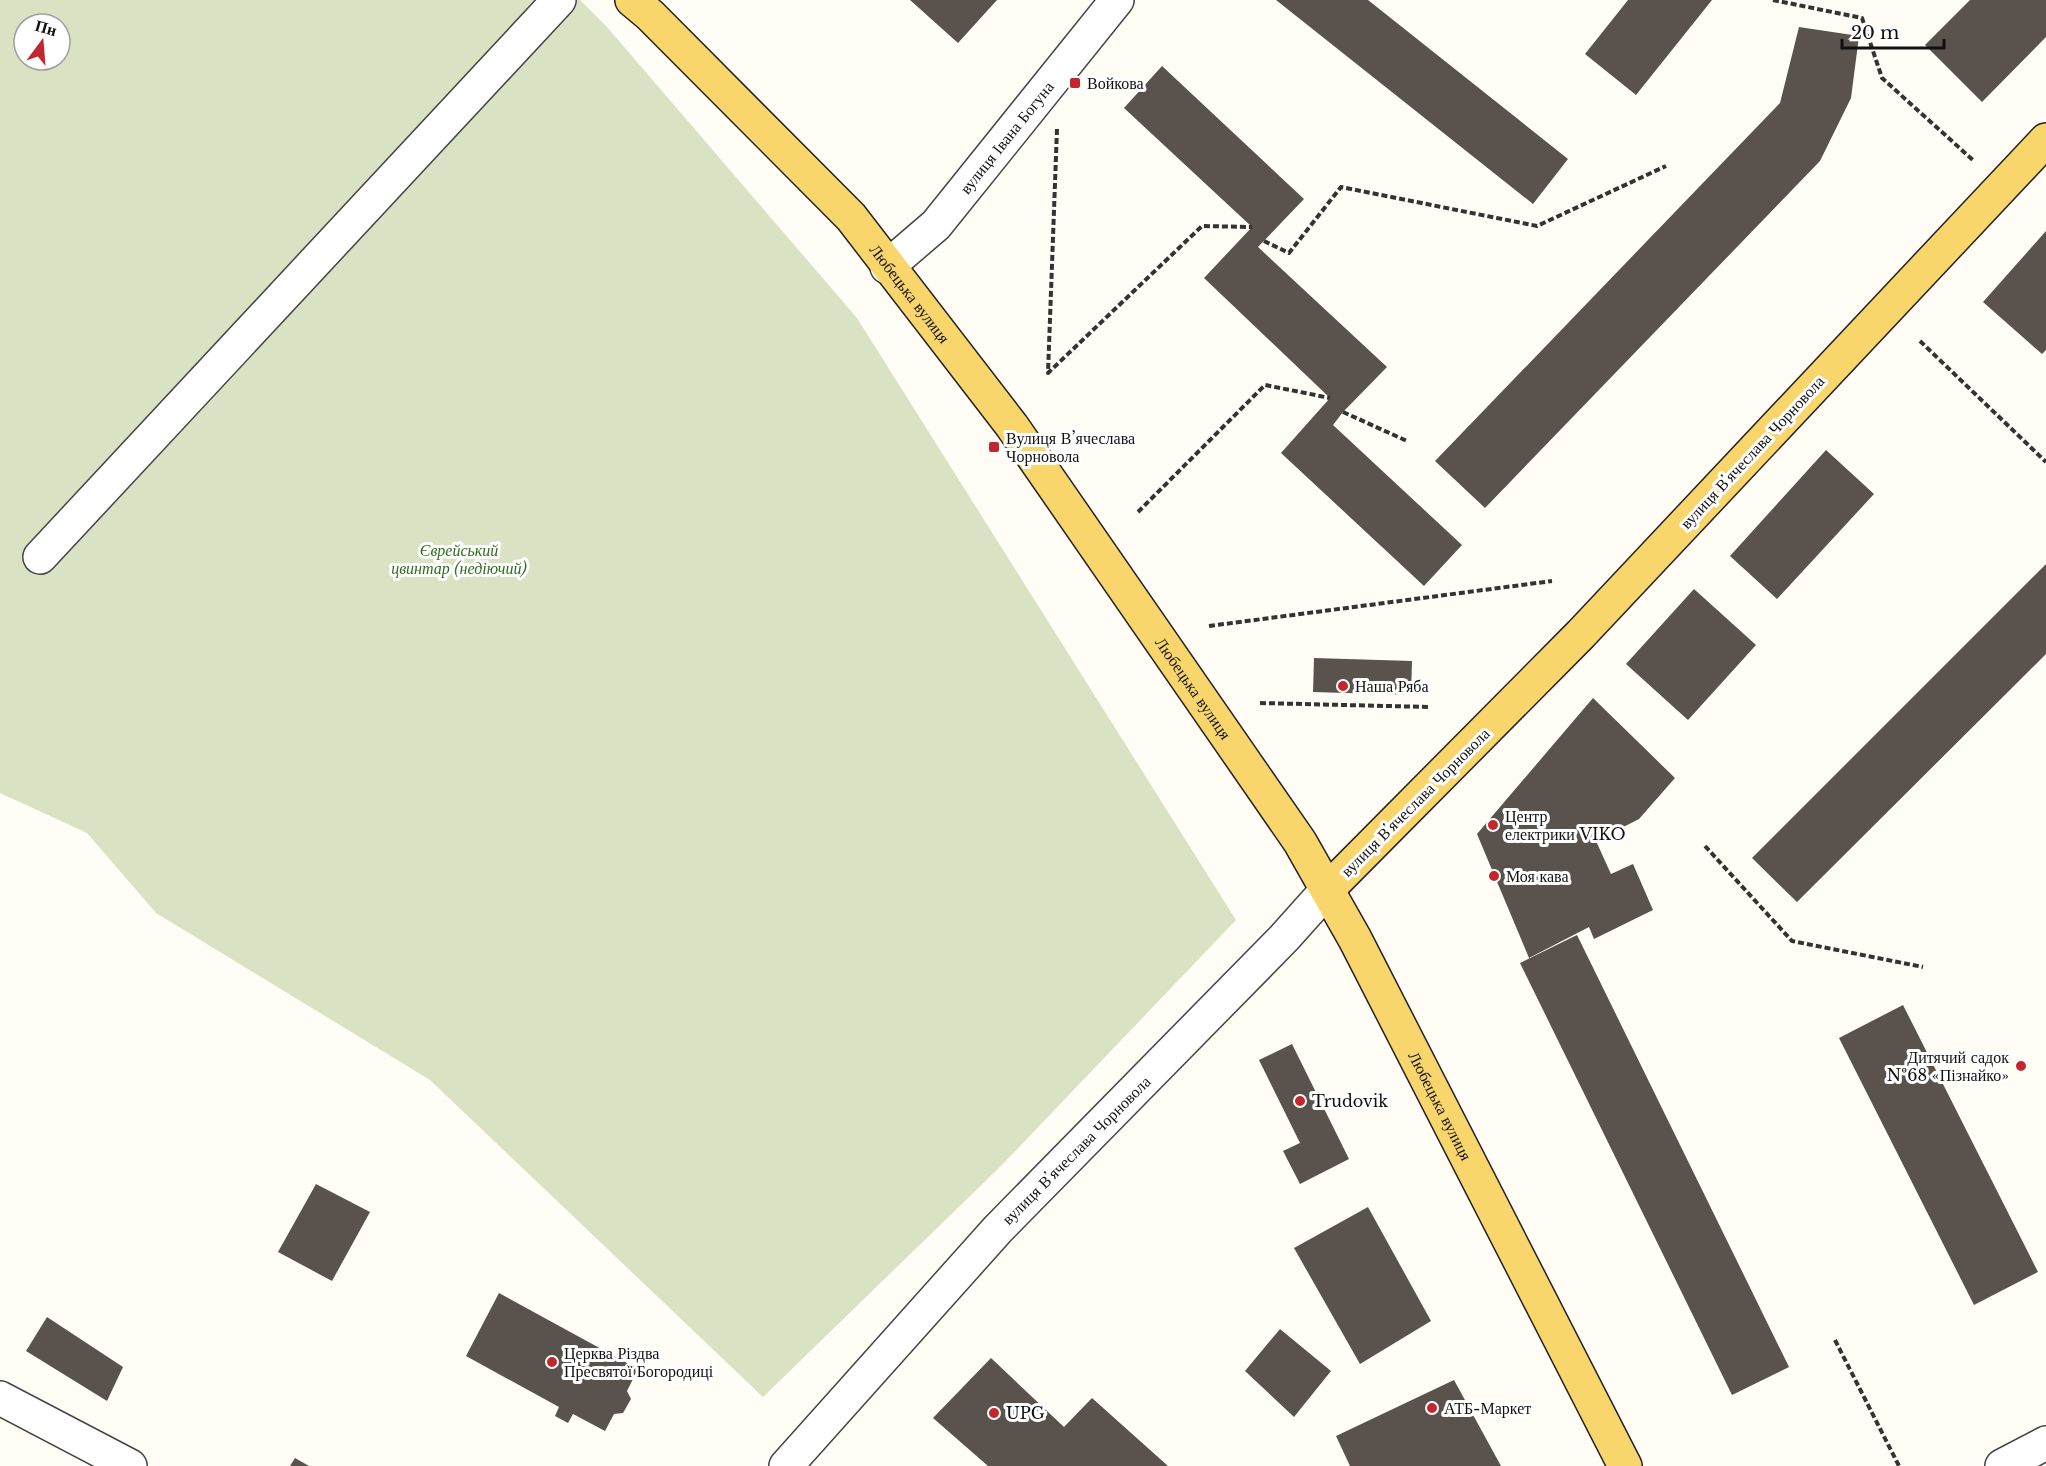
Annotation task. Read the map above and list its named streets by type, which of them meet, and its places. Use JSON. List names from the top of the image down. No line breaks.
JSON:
{"streets":{"main road":["Любецька вулиця","вулиця Вʼячеслава Чорновола"],"street":["вулиця Івана Богуна"]},"crossings":[["вулиця Івана Богуна","Любецька вулиця"],["Любецька вулиця","вулиця Вʼячеслава Чорновола"]],"parks":["Єврейський цвинтар (недіючий)"],"places":{"transit":["Войкова","Вулиця В’ячеслава Чорновола"],"other":["Наша Ряба","Центр електрики VIKO","Моя кава","Дитячий садок №68 «Пізнайко»","Trudovik","Церква Різдва Пресвятої Богородиці","АТБ-Маркет","UPG"]},"scale_bar":"20 m","north":"top"}
